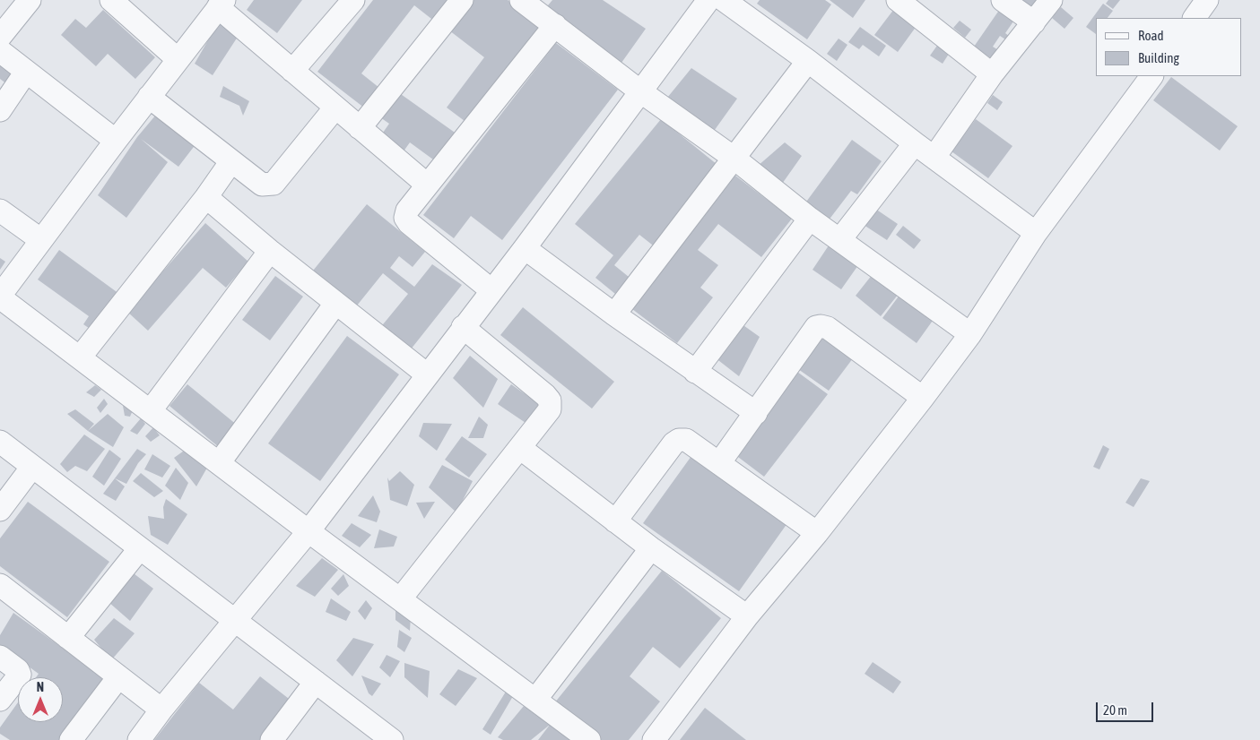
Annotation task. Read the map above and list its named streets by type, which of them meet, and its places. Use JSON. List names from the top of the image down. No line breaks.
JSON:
{"legend":["Road","Building"],"scale_bar":"20 m","north":"top"}
